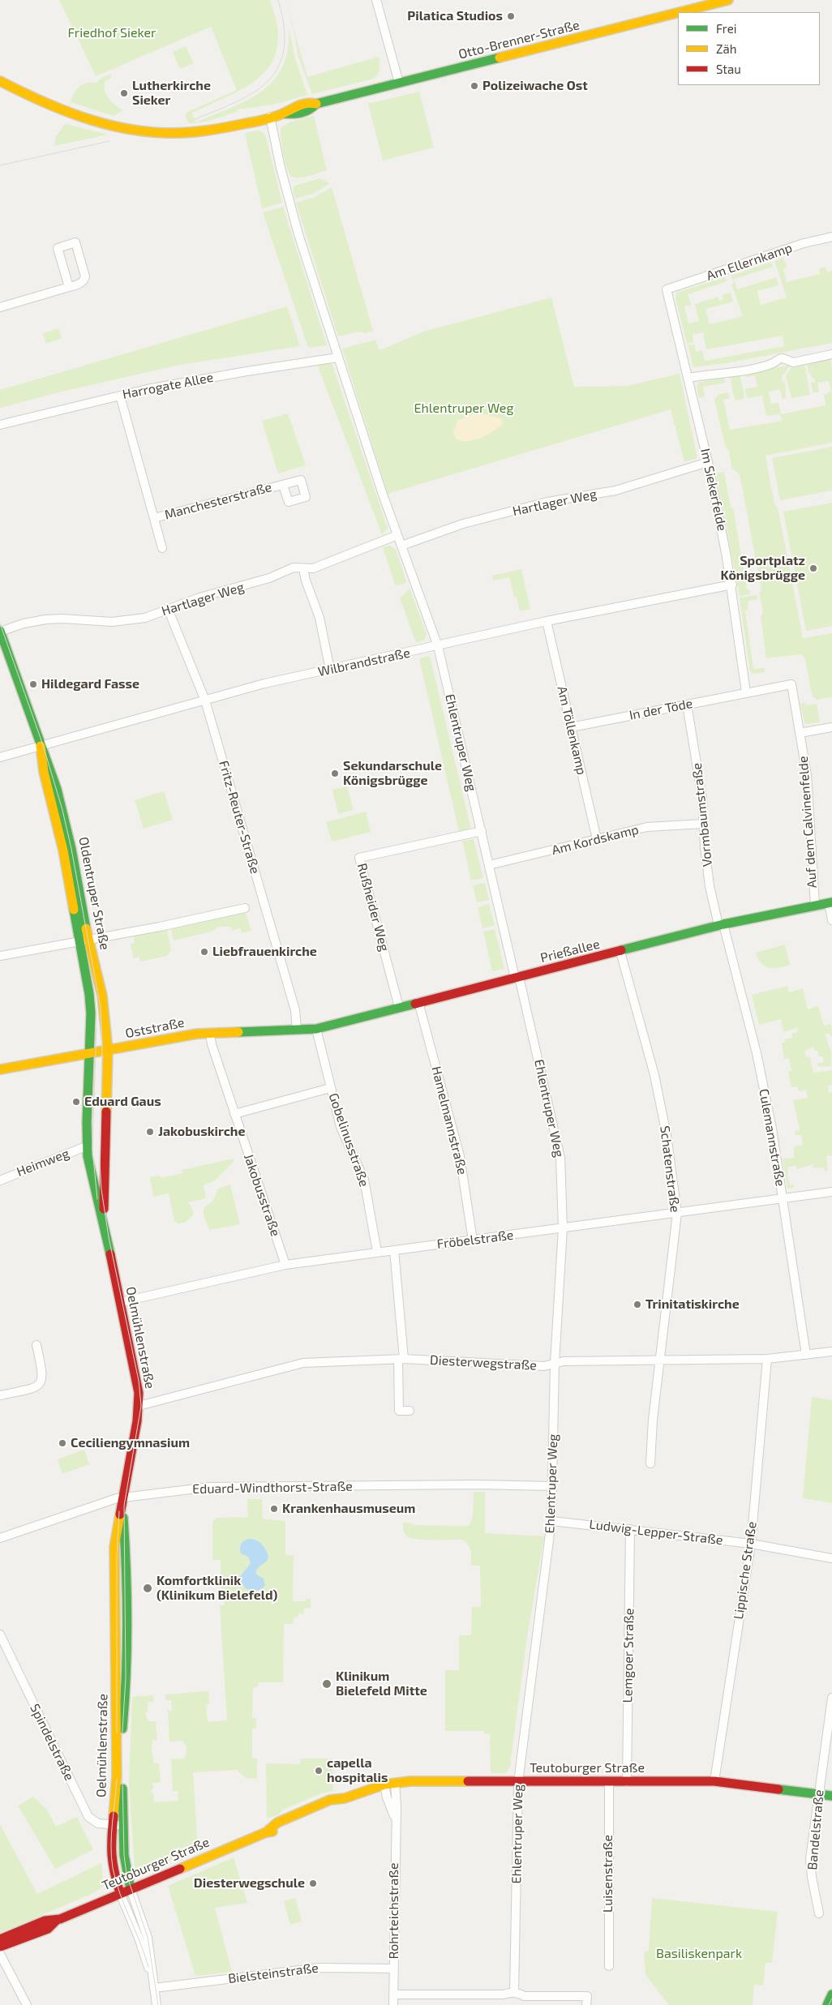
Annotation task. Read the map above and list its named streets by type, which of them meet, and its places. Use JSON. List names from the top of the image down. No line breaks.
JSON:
{"streets":{"street":["Otto-Brenner-Straße","Am Ellernkamp","Harrogate Allee","Im Siekerfelde","Manchesterstraße","Hartlager Weg","Wilbrandstraße","In der Töde","Am Töllenkamp","Ehlentruper Weg","Vormbaumstraße","Fritz-Reuter-Straße","Auf dem Calvinenfelde","Am Kordskamp","Oldentruper Straße","Rußheider Weg","Prießallee","Oststraße","Hamelmannstraße","Culemannstraße","Gobelinusstraße","Heimweg","Schatenstraße","Jakobusstraße","Fröbelstraße","Oelmühlenstraße","Diesterwegstraße","Eduard-Windthorst-Straße","Ludwig-Lepper-Straße","Lippische Straße","Lemgoer Straße","Spindelstraße","Teutoburger Straße","Bandelstraße","Luisenstraße","Rohrteichstraße","Bielsteinstraße"]},"crossings":[["Otto-Brenner-Straße","Ehlentruper Weg"],["Am Ellernkamp","Im Siekerfelde"],["Harrogate Allee","Manchesterstraße"],["Harrogate Allee","Ehlentruper Weg"],["Im Siekerfelde","Hartlager Weg"],["Im Siekerfelde","Wilbrandstraße"],["Im Siekerfelde","In der Töde"],["Im Siekerfelde","Auf dem Calvinenfelde"],["Hartlager Weg","Ehlentruper Weg"],["Hartlager Weg","Fritz-Reuter-Straße"],["Hartlager Weg","Oldentruper Straße"],["Wilbrandstraße","Am Töllenkamp"],["Wilbrandstraße","Ehlentruper Weg"],["Wilbrandstraße","Fritz-Reuter-Straße"],["Wilbrandstraße","Oldentruper Straße"],["In der Töde","Am Töllenkamp"],["In der Töde","Vormbaumstraße"],["In der Töde","Auf dem Calvinenfelde"],["Am Töllenkamp","Am Kordskamp"],["Ehlentruper Weg","Am Kordskamp"],["Ehlentruper Weg","Rußheider Weg"],["Ehlentruper Weg","Prießallee"],["Ehlentruper Weg","Fröbelstraße"],["Ehlentruper Weg","Diesterwegstraße"],["Ehlentruper Weg","Eduard-Windthorst-Straße"],["Ehlentruper Weg","Ludwig-Lepper-Straße"],["Ehlentruper Weg","Teutoburger Straße"],["Vormbaumstraße","Am Kordskamp"],["Vormbaumstraße","Prießallee"],["Vormbaumstraße","Culemannstraße"],["Fritz-Reuter-Straße","Oststraße"],["Auf dem Calvinenfelde","Prießallee"],["Oldentruper Straße","Oststraße"],["Oldentruper Straße","Oelmühlenstraße"],["Rußheider Weg","Prießallee"],["Prießallee","Oststraße"],["Prießallee","Hamelmannstraße"],["Prießallee","Culemannstraße"],["Prießallee","Gobelinusstraße"],["Prießallee","Schatenstraße"],["Oststraße","Gobelinusstraße"],["Oststraße","Jakobusstraße"],["Oststraße","Oelmühlenstraße"],["Hamelmannstraße","Fröbelstraße"],["Culemannstraße","Fröbelstraße"],["Culemannstraße","Diesterwegstraße"],["Gobelinusstraße","Fröbelstraße"],["Heimweg","Oelmühlenstraße"],["Schatenstraße","Fröbelstraße"],["Schatenstraße","Diesterwegstraße"],["Jakobusstraße","Fröbelstraße"],["Fröbelstraße","Oelmühlenstraße"],["Oelmühlenstraße","Diesterwegstraße"],["Oelmühlenstraße","Eduard-Windthorst-Straße"],["Oelmühlenstraße","Spindelstraße"],["Oelmühlenstraße","Teutoburger Straße"],["Oelmühlenstraße","Bielsteinstraße"],["Diesterwegstraße","Lippische Straße"],["Ludwig-Lepper-Straße","Lippische Straße"],["Ludwig-Lepper-Straße","Lemgoer Straße"],["Lippische Straße","Teutoburger Straße"],["Lemgoer Straße","Teutoburger Straße"],["Teutoburger Straße","Bandelstraße"],["Teutoburger Straße","Luisenstraße"],["Teutoburger Straße","Rohrteichstraße"],["Rohrteichstraße","Bielsteinstraße"]],"parks":["Friedhof Sieker","Ehlentruper Weg","Basiliskenpark"],"places":["Pilatica Studios","Polizeiwache Ost","Lutherkirche Sieker","Sportplatz Königsbrügge","Hildegard Fasse","Sekundarschule Königsbrügge","Liebfrauenkirche","Eduard Gaus","Jakobuskirche","Trinitatiskirche","Ceciliengymnasium","Krankenhausmuseum","Komfortklinik (Klinikum Bielefeld)","Klinikum Bielefeld Mitte","capella hospitalis","Diesterwegschule"],"legend":["Frei","Zäh","Stau"]}
